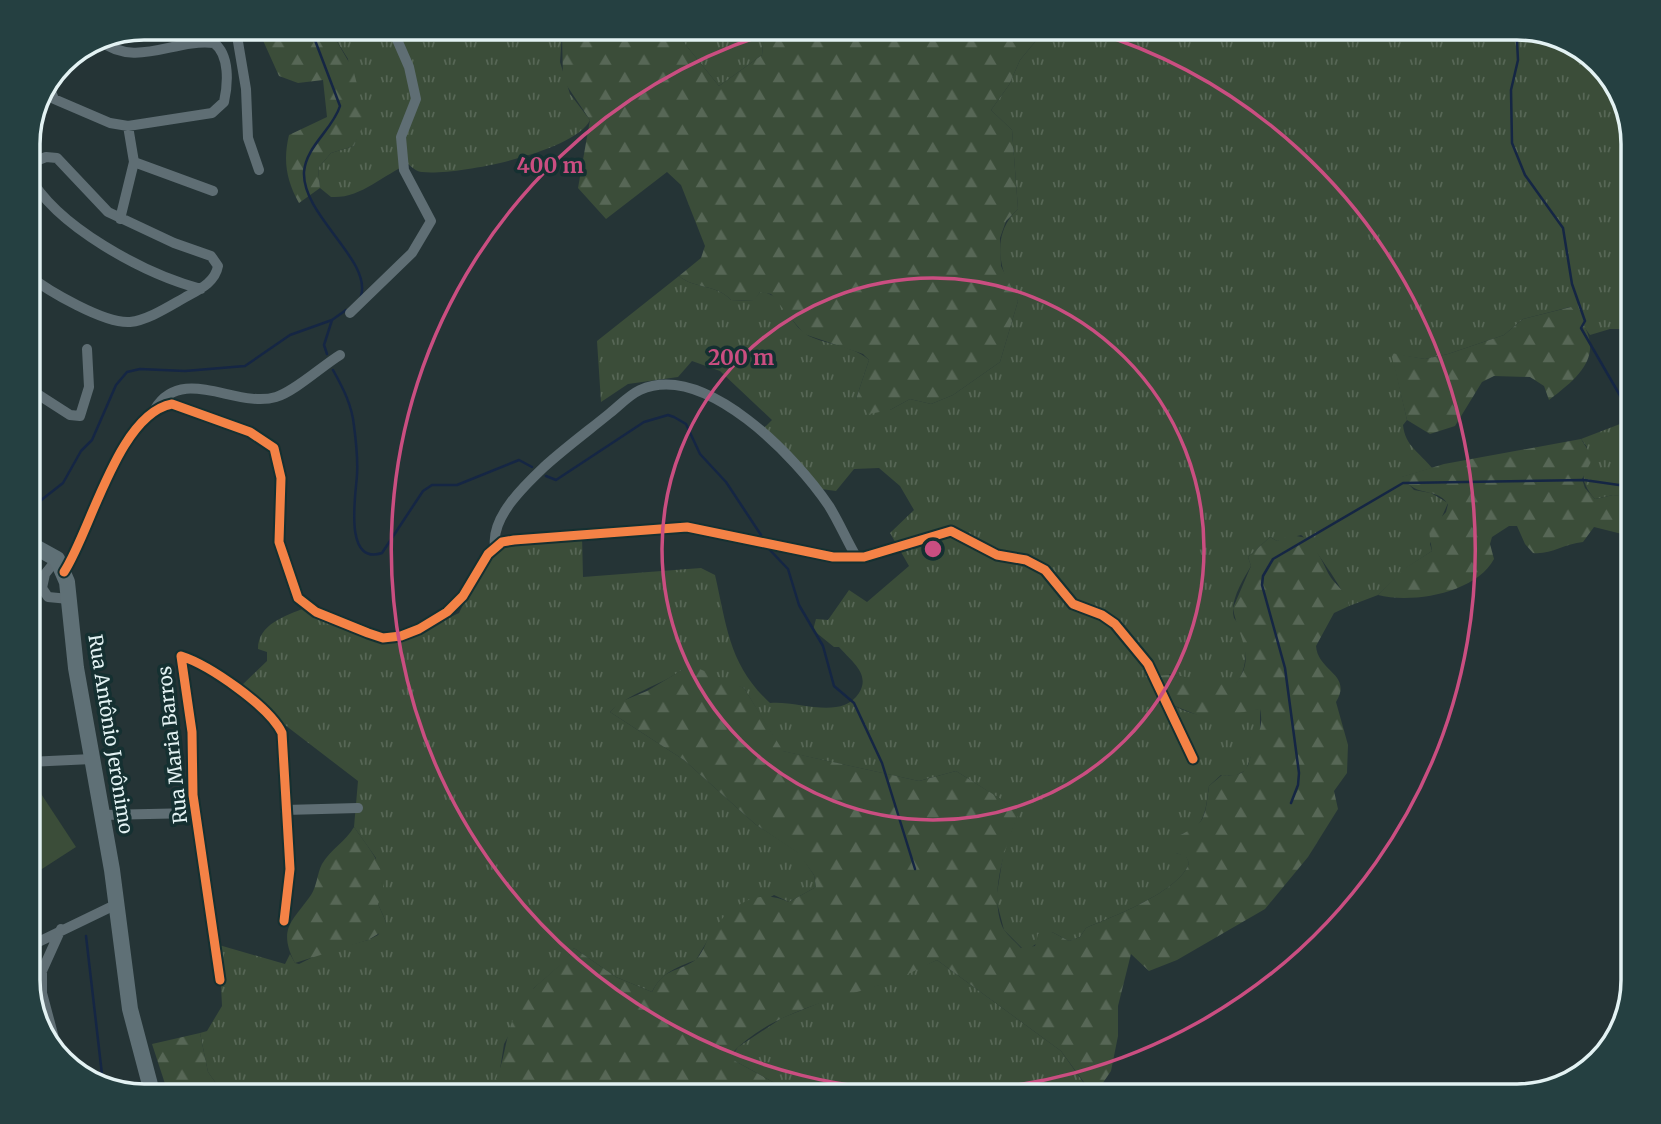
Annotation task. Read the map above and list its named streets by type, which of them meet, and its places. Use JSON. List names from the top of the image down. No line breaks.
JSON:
{"streets":{"main road":["Rua Antônio Jerônimo"],"street":["Rua Maria Barros"]},"rings":["400 m","200 m"]}
